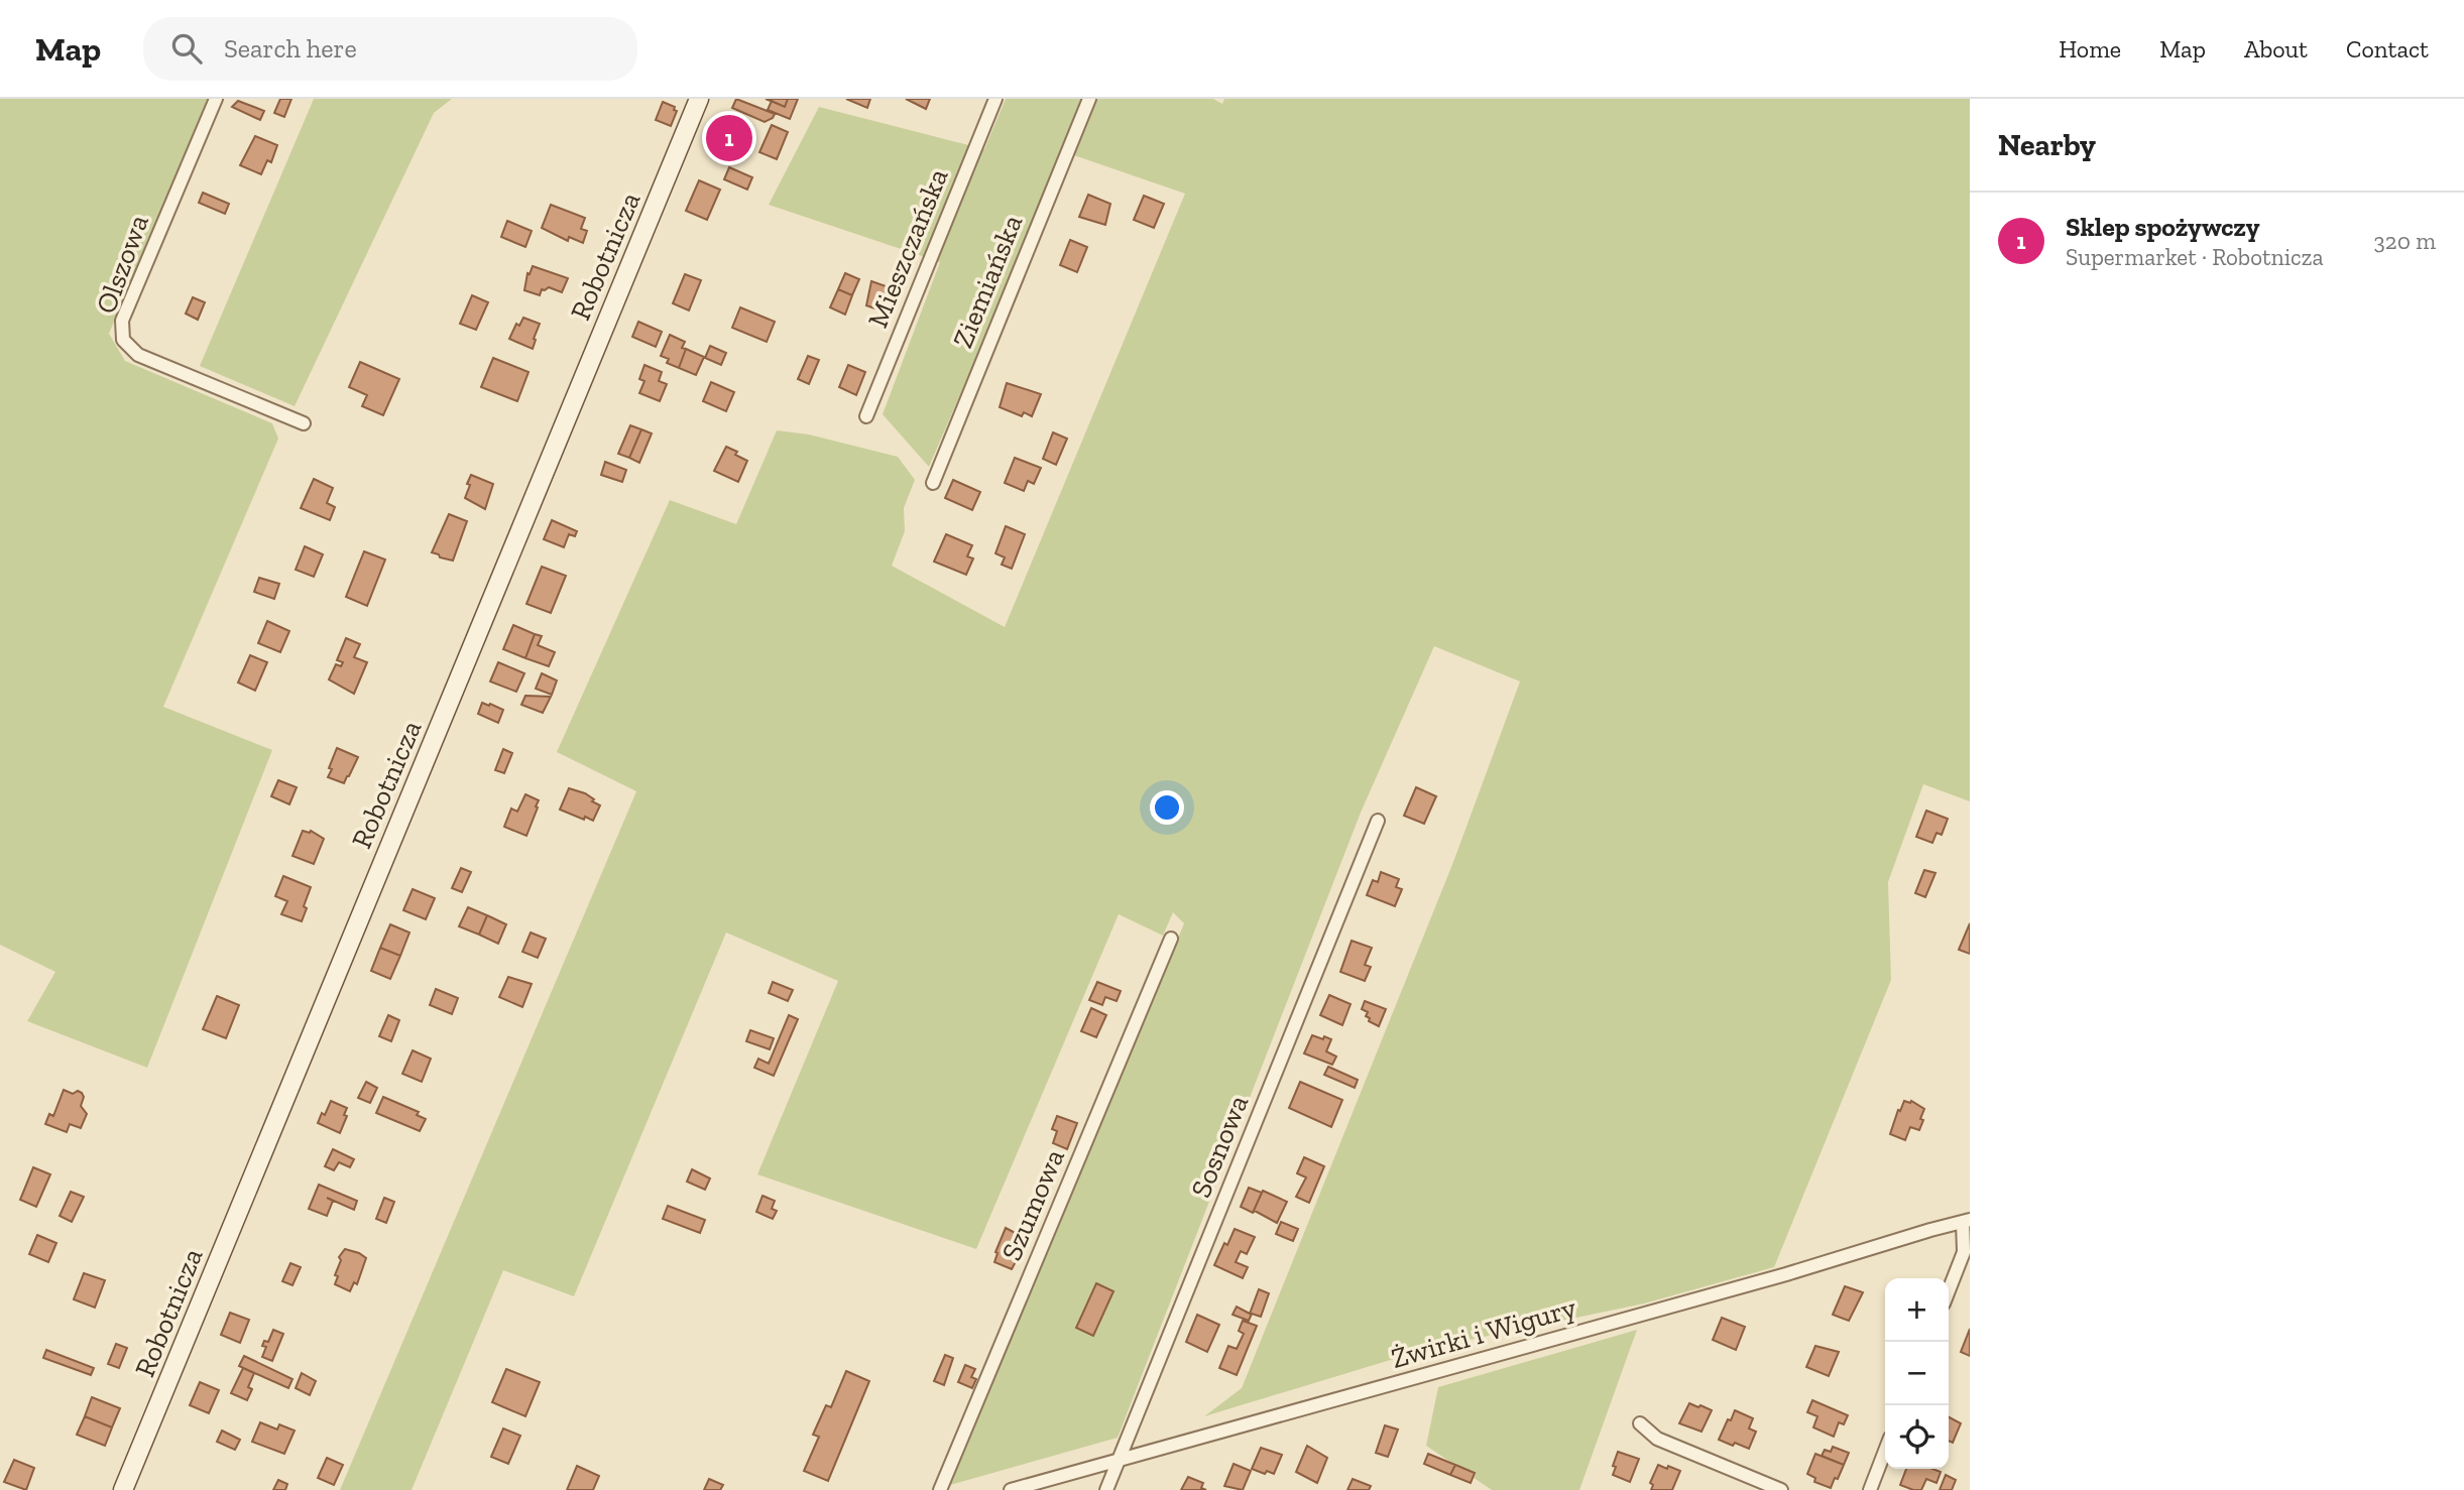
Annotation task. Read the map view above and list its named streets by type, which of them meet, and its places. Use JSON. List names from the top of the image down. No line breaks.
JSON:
{"streets":{"street":["Mieszczańska","Robotnicza","Olszowa","Ziemiańska","Sosnowa","Szumowa","Żwirki i Wigury"]},"crossings":[["Sosnowa","Żwirki i Wigury"]],"page":{"header":"Map","search":"Search here","nav":["Home","Map","About","Contact"],"heading":"Nearby","pins":"1","list":[{"mark":"1","name":"Sklep spożywczy","note":"Supermarket · Robotnicza","value":"320 m"}],"map_buttons":["+","−"]}}
